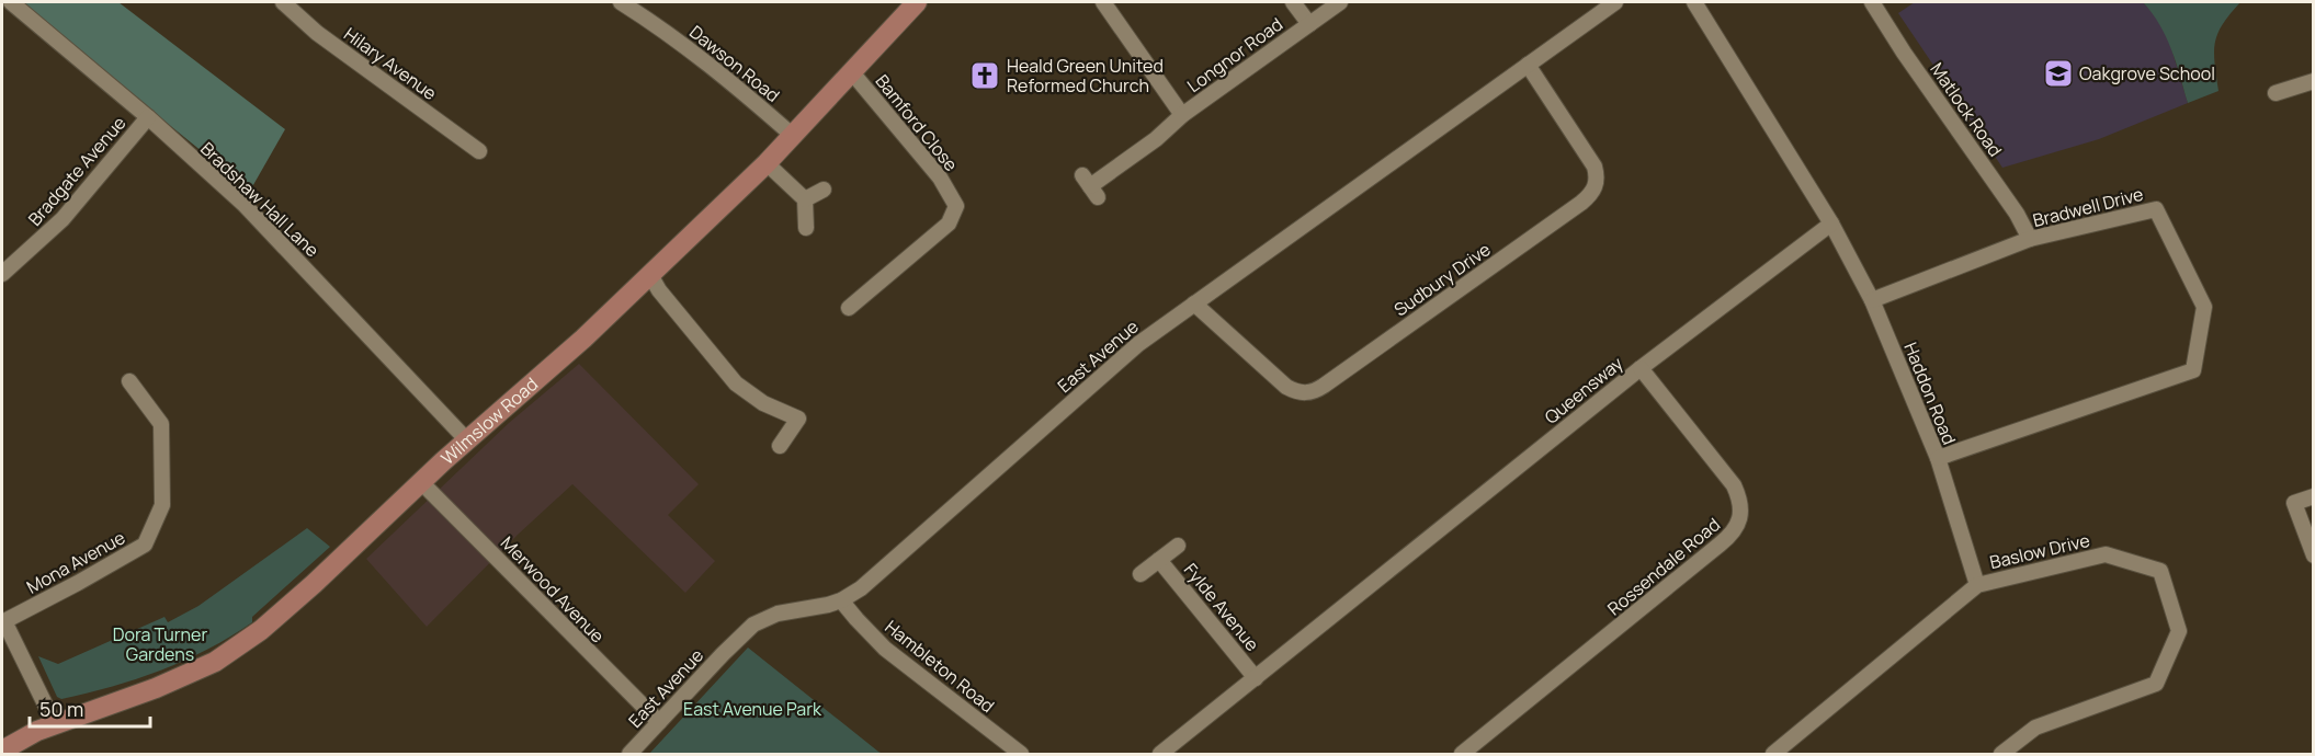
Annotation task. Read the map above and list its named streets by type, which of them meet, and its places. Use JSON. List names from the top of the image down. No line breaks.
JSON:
{"streets":{"main road":["Wilmslow Road"],"street":["Longnor Road","Hilary Avenue","Dawson Road","Matlock Road","Bamford Close","Bradgate Avenue","Bradshaw Hall Lane","Bradwell Drive","Sudbury Drive","East Avenue","Queensway","Haddon Road","Baslow Drive","Mona Avenue","Rossendale Road","Merwood Avenue","Fylde Avenue","Hambleton Road"]},"crossings":[["Dawson Road","Wilmslow Road"],["Matlock Road","Bradwell Drive"],["Bamford Close","Wilmslow Road"],["Bradgate Avenue","Bradshaw Hall Lane"],["Bradshaw Hall Lane","Wilmslow Road"],["Bradwell Drive","Haddon Road"],["Sudbury Drive","East Avenue"],["East Avenue","Merwood Avenue"],["East Avenue","Hambleton Road"],["Queensway","Haddon Road"],["Queensway","Rossendale Road"],["Queensway","Fylde Avenue"],["Haddon Road","Baslow Drive"],["Wilmslow Road","Mona Avenue"],["Wilmslow Road","Merwood Avenue"]],"parks":["Dora Turner Gardens","East Avenue Park"],"places":{"school or university":["Oakgrove School"],"church":["Heald Green United Reformed Church"]},"scale_bar":"50 m"}
